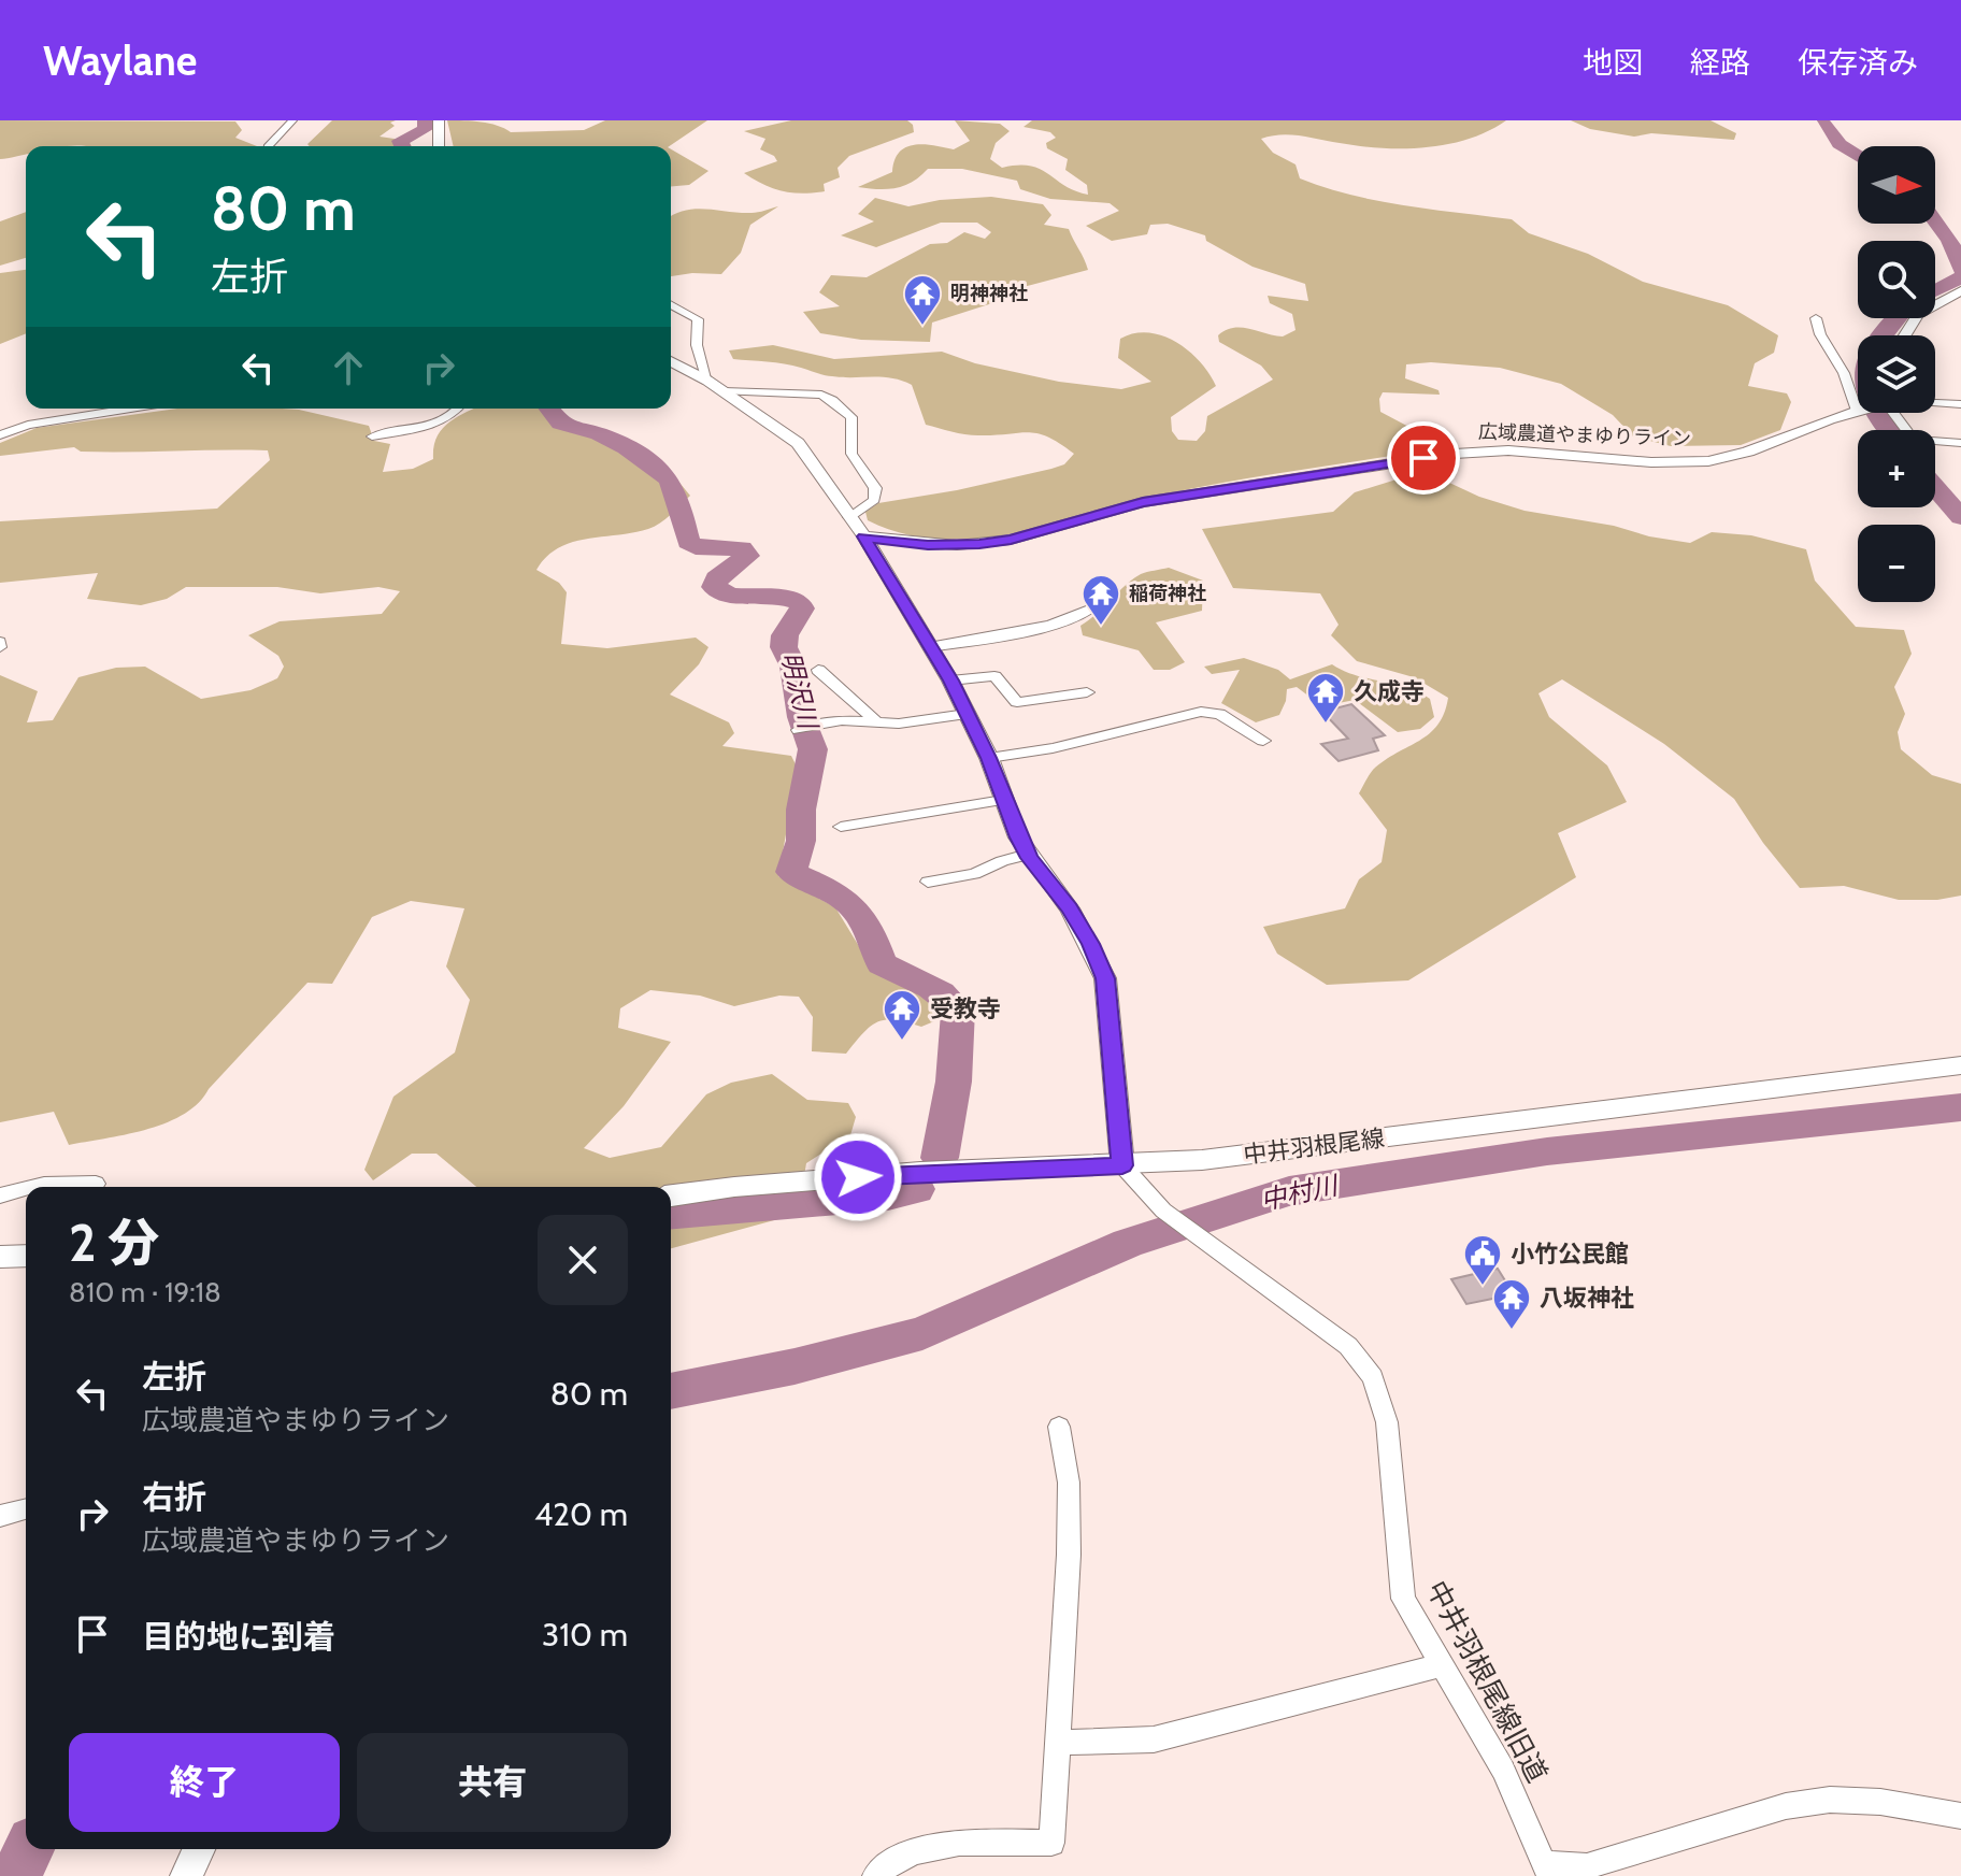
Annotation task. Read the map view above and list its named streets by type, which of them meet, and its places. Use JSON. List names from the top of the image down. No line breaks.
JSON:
{"streets":{"main road":["中井羽根尾線"],"street":["広域農道やまゆりライン","中井羽根尾線旧道"]},"crossings":[["中井羽根尾線","中井羽根尾線旧道"]],"water":["明沢川","中村川"],"places":{"temple":["明神神社","稲荷神社","久成寺","受教寺","八坂神社"],"public building":["小竹公民館"]},"north":"right","page":{"header":"Waylane","nav":["地図","経路","保存済み"],"map_buttons":["+","−"],"turn":["80 m","左折"],"heading":["2 分","810 m · 19:18"],"list":[{"name":"左折","note":"広域農道やまゆりライン","value":"80 m"},{"name":"右折","note":"広域農道やまゆりライン","value":"420 m"},{"name":"目的地に到着","value":"310 m"}],"buttons":["終了","共有"]}}
